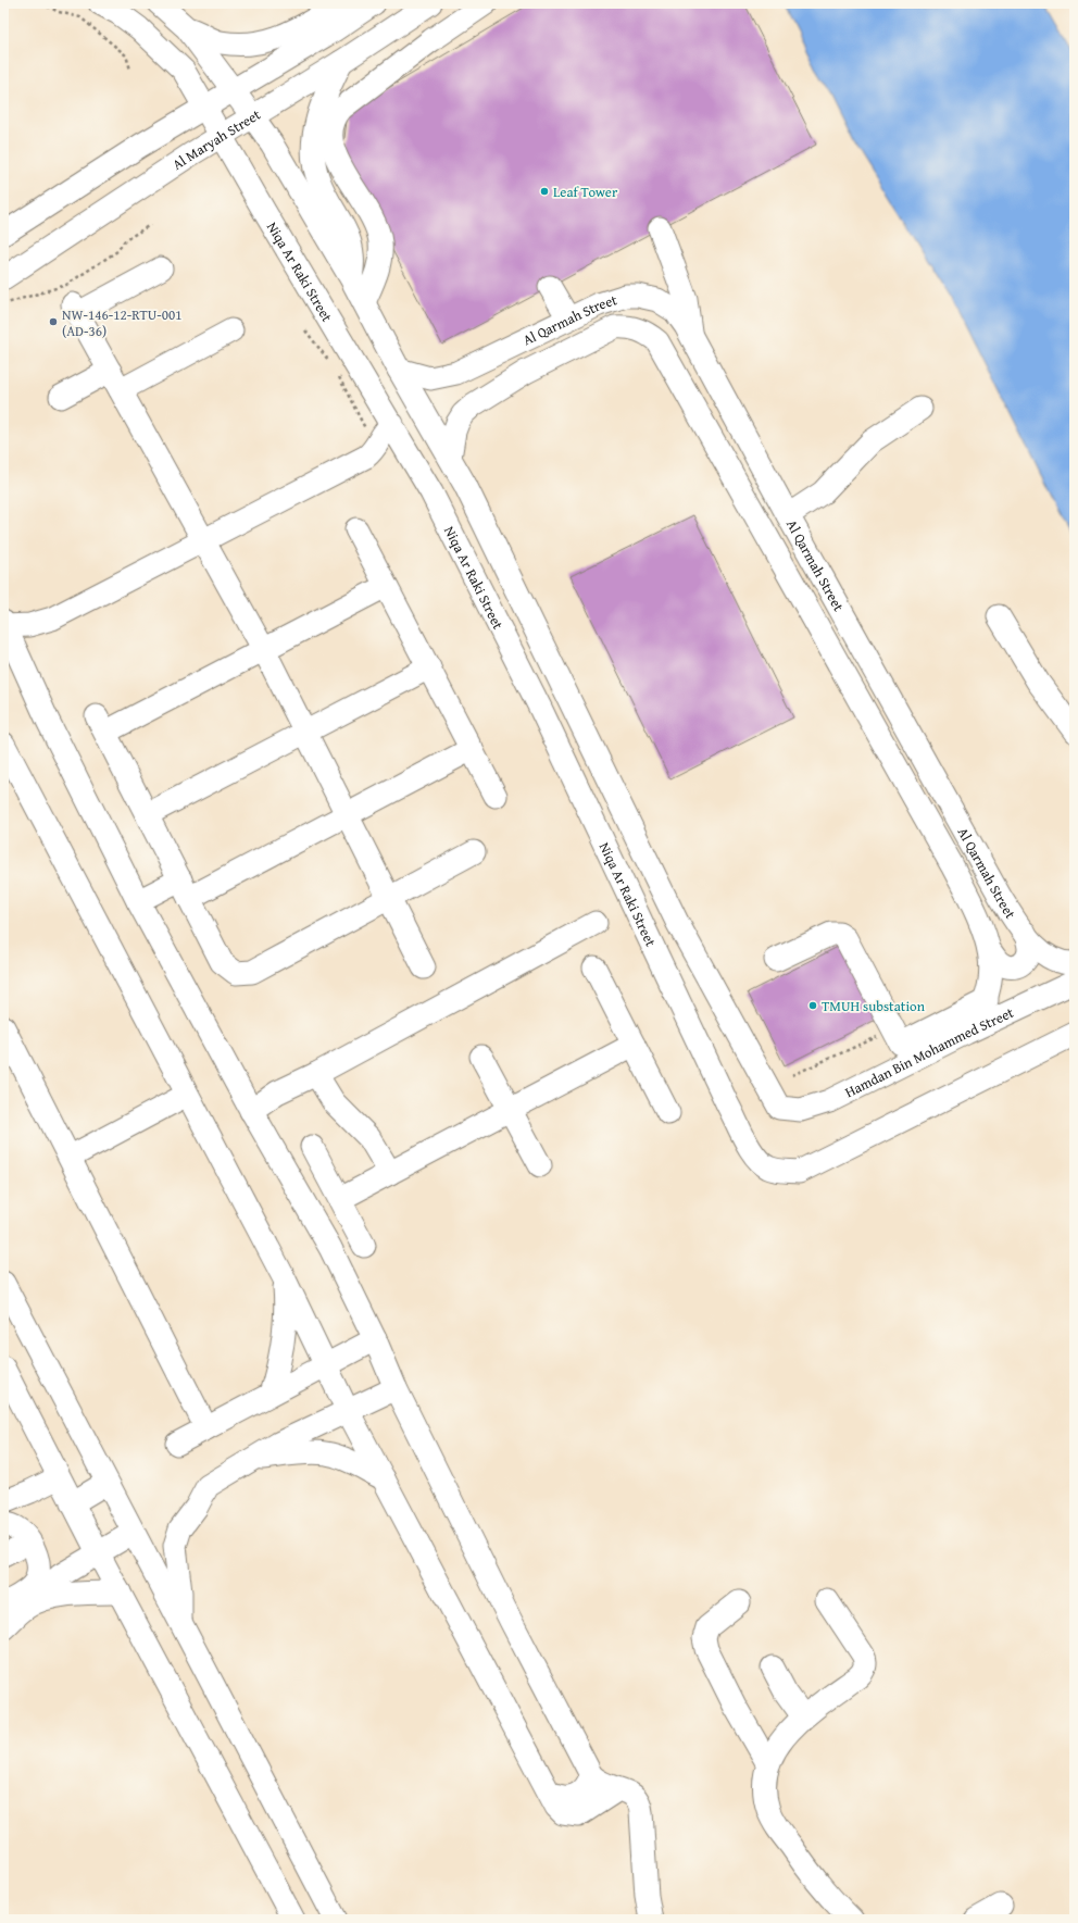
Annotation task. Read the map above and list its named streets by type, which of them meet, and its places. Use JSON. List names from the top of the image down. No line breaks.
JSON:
{"streets":{"street":["Al Maryah Street","Niqa Ar Raki Street","Al Qarmah Street","Hamdan Bin Mohammed Street"]},"crossings":[["Al Maryah Street","Niqa Ar Raki Street"],["Al Qarmah Street","Hamdan Bin Mohammed Street"]],"places":["Leaf Tower","NW-146-12-RTU-001 (AD-36)","TMUH substation"]}
